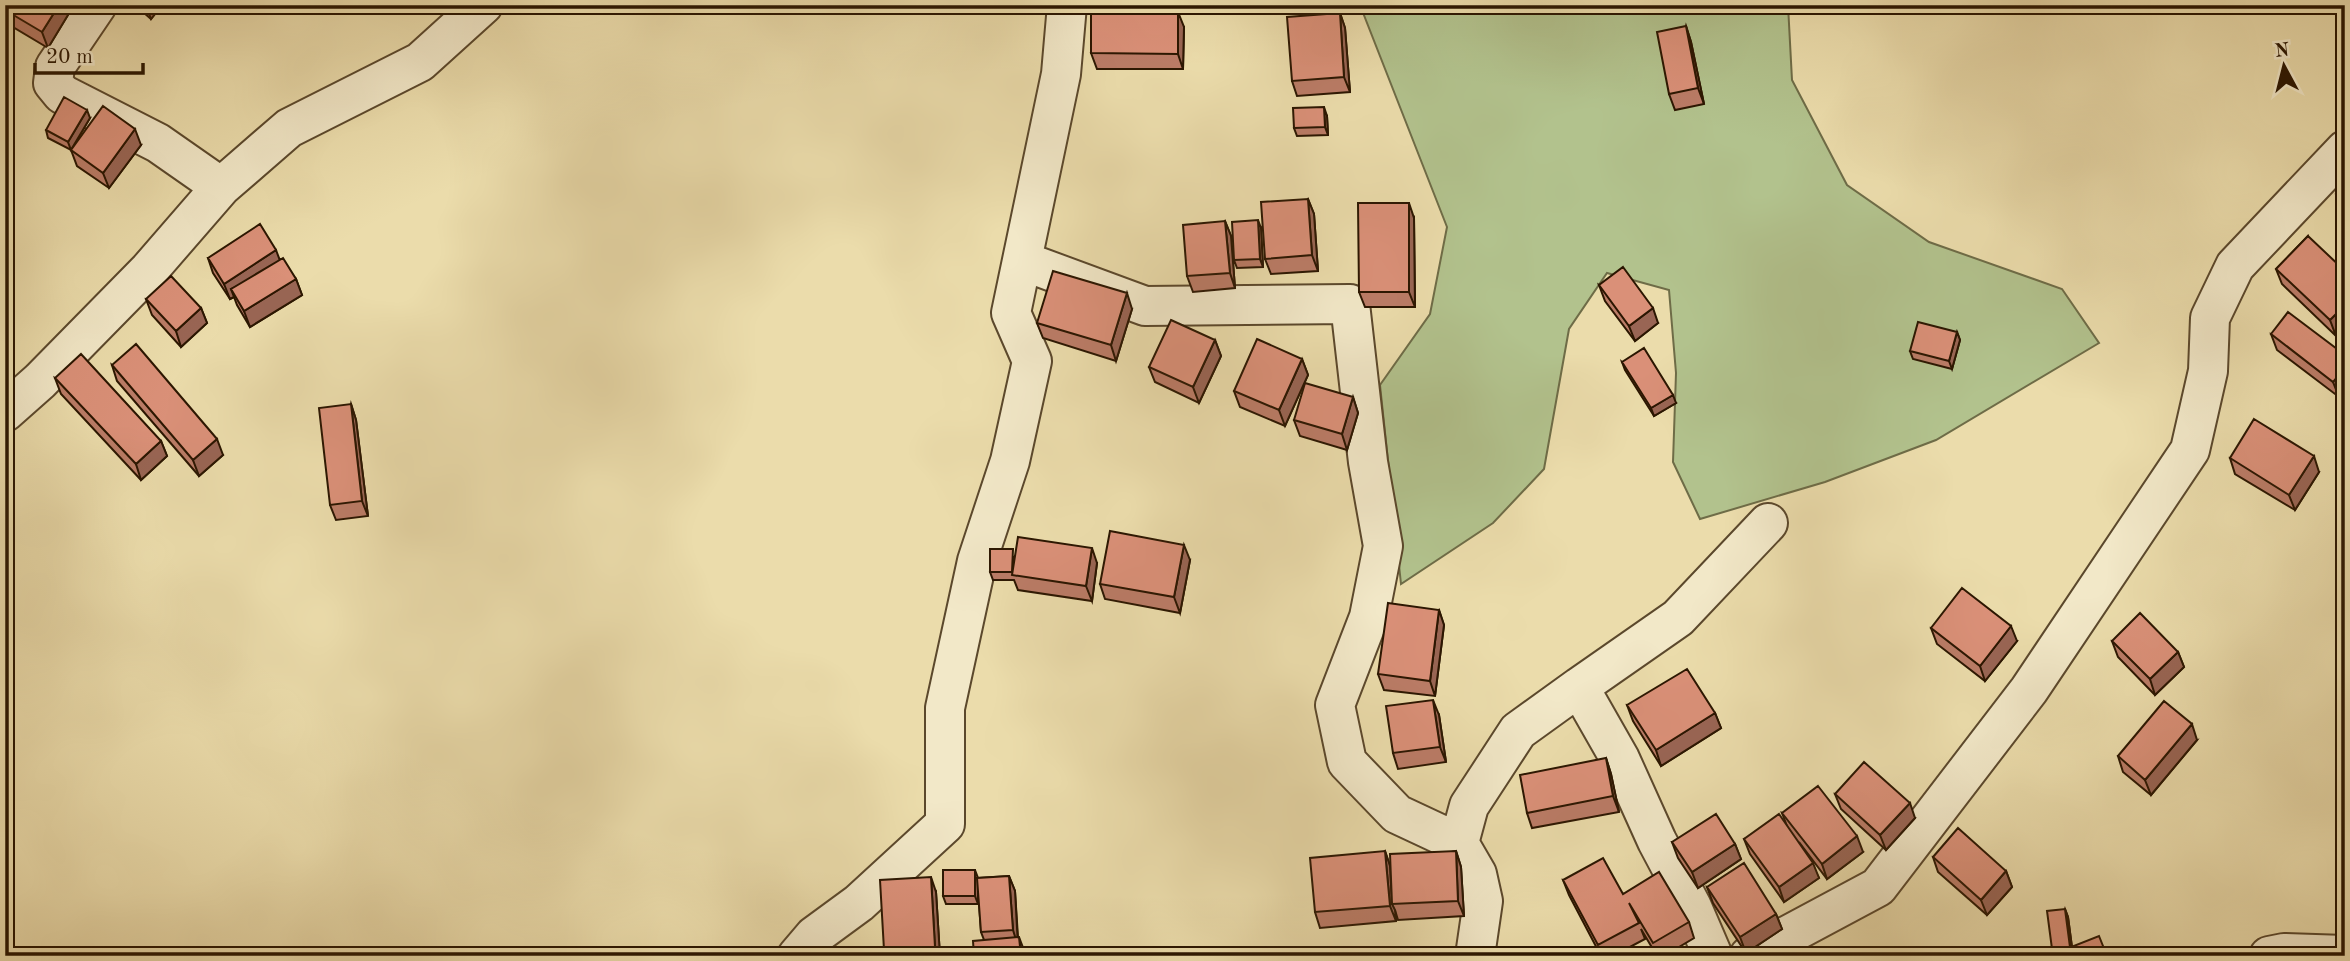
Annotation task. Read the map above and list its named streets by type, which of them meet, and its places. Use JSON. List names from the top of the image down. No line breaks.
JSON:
{"scale_bar":"20 m","north":"top"}
